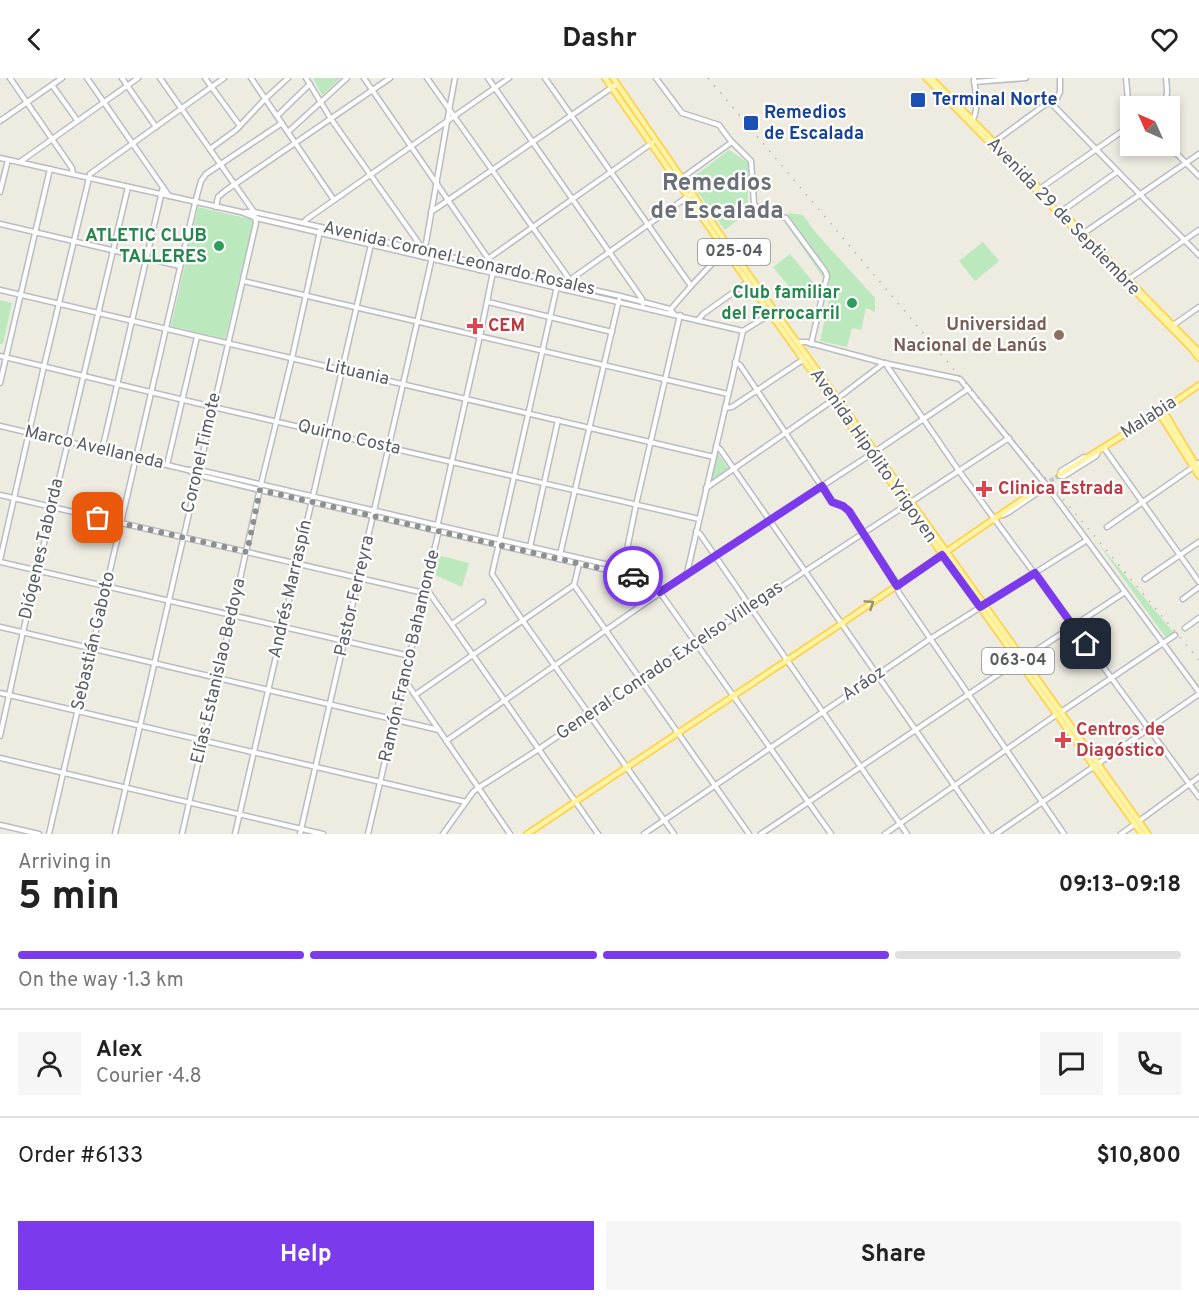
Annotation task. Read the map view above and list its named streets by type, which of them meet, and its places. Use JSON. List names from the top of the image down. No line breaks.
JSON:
{"streets":{"main road":["Avenida 29 de Septiembre","025-04","Malabia","Avenida Hipólito Yrigoyen","063-04"],"street":["Avenida Coronel Leonardo Rosales","Lituania","Quirno Costa","Marco Avellaneda","Coronel Timote","Diógenes Taborda","Andrés Marraspín","Pastor Ferreyra","Sebastián Gaboto","Ramón Franco Bahamonde","General Conrado Excelso Villegas","Elías Estanislao Bedoya","Aráoz"]},"crossings":[["Avenida Coronel Leonardo Rosales","Coronel Timote"],["Avenida Coronel Leonardo Rosales","Diógenes Taborda"],["Avenida Coronel Leonardo Rosales","Andrés Marraspín"],["Avenida Coronel Leonardo Rosales","Pastor Ferreyra"],["Avenida Coronel Leonardo Rosales","Sebastián Gaboto"],["Avenida Coronel Leonardo Rosales","Ramón Franco Bahamonde"],["Avenida Coronel Leonardo Rosales","Elías Estanislao Bedoya"],["Lituania","Coronel Timote"],["Lituania","Diógenes Taborda"],["Lituania","Andrés Marraspín"],["Lituania","Pastor Ferreyra"],["Lituania","Sebastián Gaboto"],["Lituania","Ramón Franco Bahamonde"],["Lituania","Elías Estanislao Bedoya"],["Quirno Costa","Coronel Timote"],["Quirno Costa","Diógenes Taborda"],["Quirno Costa","Andrés Marraspín"],["Quirno Costa","Pastor Ferreyra"],["Quirno Costa","Sebastián Gaboto"],["Quirno Costa","Ramón Franco Bahamonde"],["Quirno Costa","Elías Estanislao Bedoya"],["Marco Avellaneda","Coronel Timote"],["Marco Avellaneda","Diógenes Taborda"],["Marco Avellaneda","Andrés Marraspín"],["Marco Avellaneda","Pastor Ferreyra"],["Marco Avellaneda","Sebastián Gaboto"],["Marco Avellaneda","Ramón Franco Bahamonde"],["Marco Avellaneda","General Conrado Excelso Villegas"],["Marco Avellaneda","Elías Estanislao Bedoya"],["Marco Avellaneda","Aráoz"],["Avenida Hipólito Yrigoyen","General Conrado Excelso Villegas"],["Avenida Hipólito Yrigoyen","Aráoz"]],"districts":["Remedios de Escalada"],"places":{"transit":["Terminal Norte","Remedios de Escalada"],"other":["ATLETIC CLUB TALLERES","Club familiar del Ferrocarril","Universidad Nacional de Lanús"],"health":["CEM","Clinica Estrada","Centros de Diagóstico"]},"north":"top left","page":{"header":"Dashr","heading":["5 min","Arriving in","09:13–09:18"],"panel":["Alex","Courier · 4.8","Order #6133","$10,800"],"bar":"On the way · 1.3 km","buttons":["Help","Share"]}}
